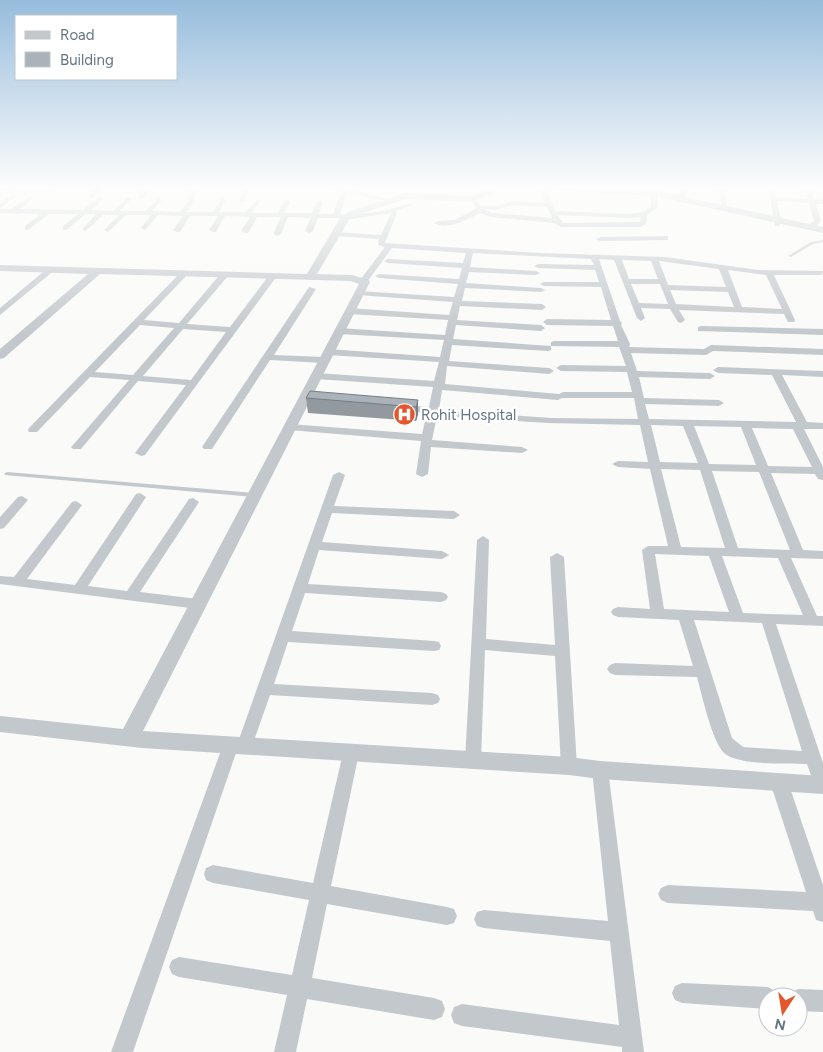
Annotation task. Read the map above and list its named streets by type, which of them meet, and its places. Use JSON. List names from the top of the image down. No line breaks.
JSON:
{"places":{"hospital":["Rohit Hospital"]},"legend":["Road","Building"],"north":"bottom"}
